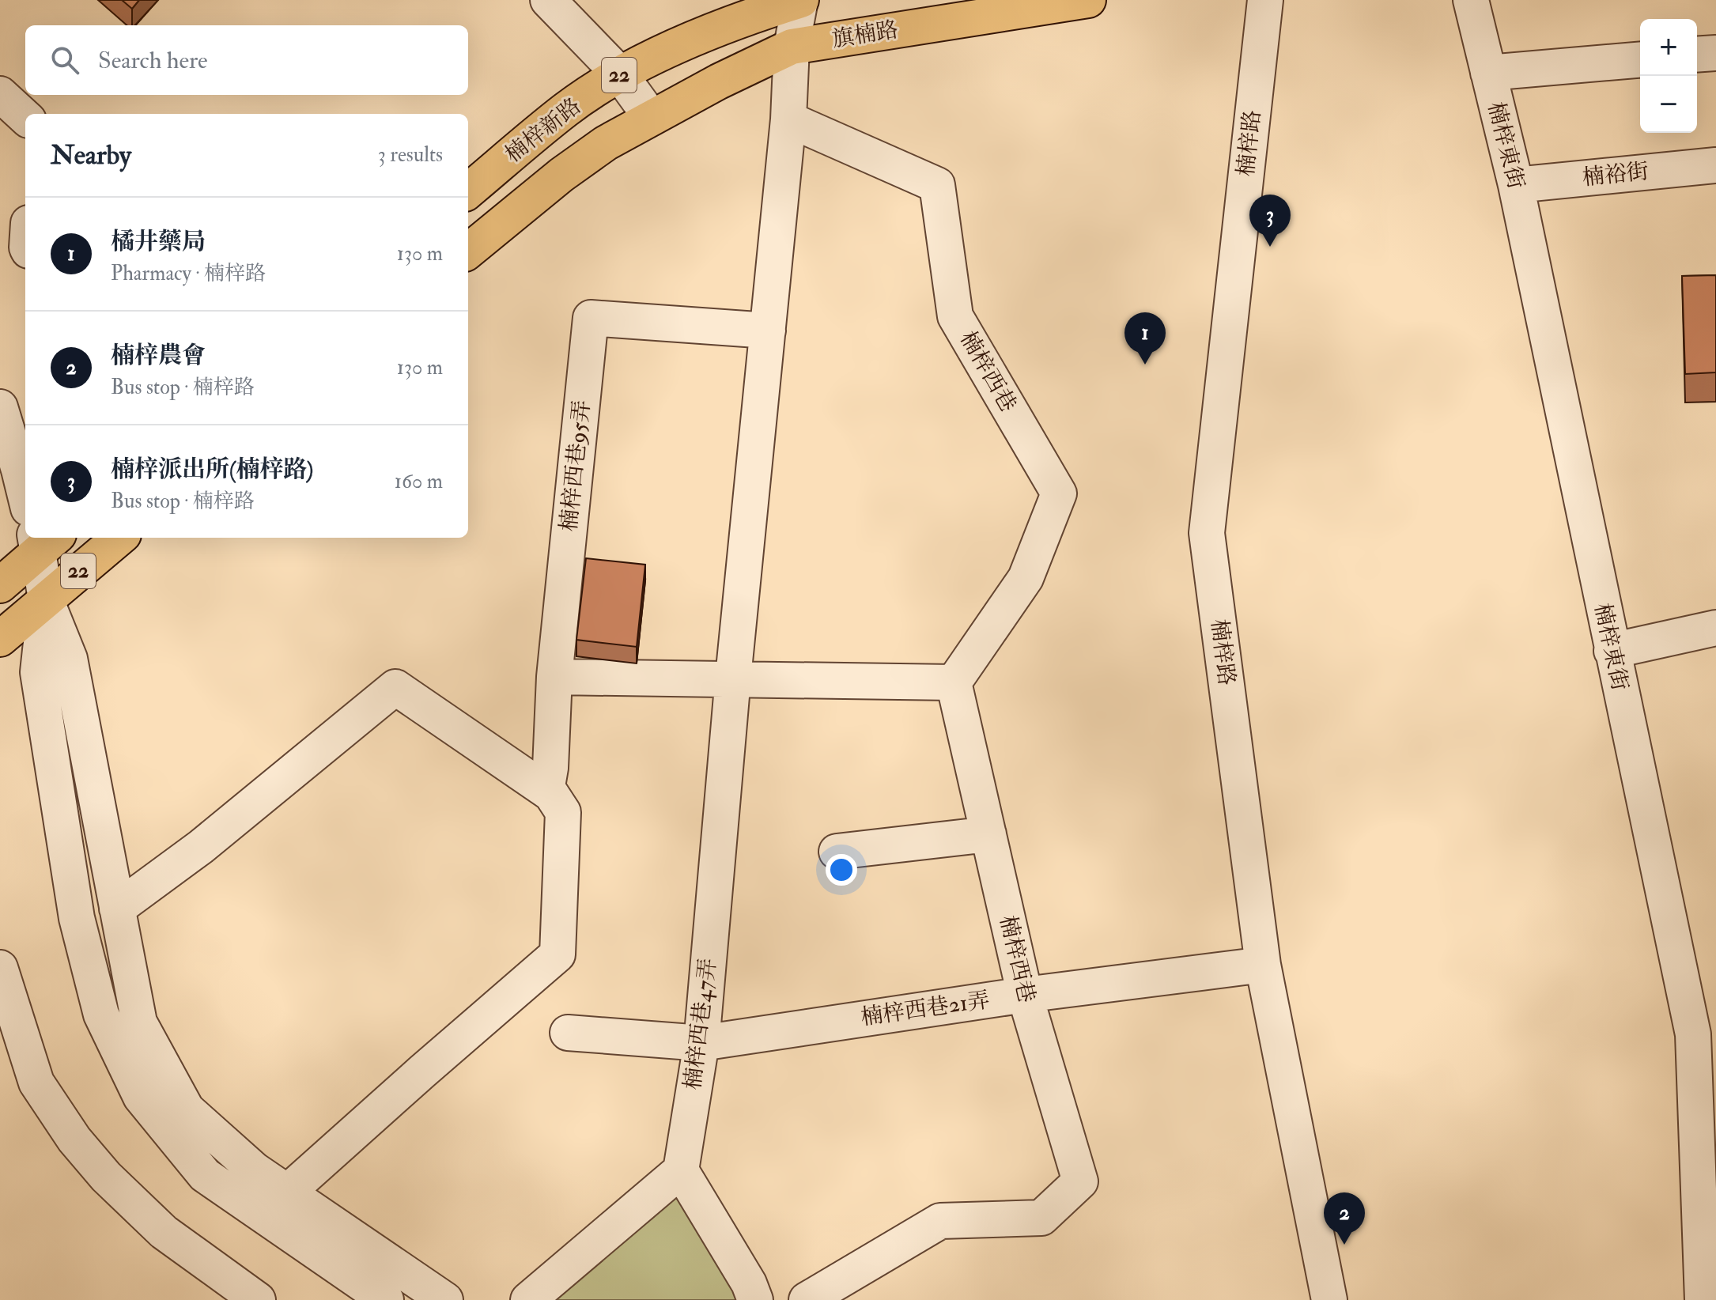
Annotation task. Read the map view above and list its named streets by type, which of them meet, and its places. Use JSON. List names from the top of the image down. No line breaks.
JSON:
{"streets":{"main road":["旗楠路","22","楠梓新路"],"street":["楠梓路","楠梓東街","楠裕街","楠梓西巷","楠梓西巷95弄","楠梓西巷21弄","楠梓西巷47弄"]},"crossings":[["旗楠路","楠梓新路"],["楠梓路","楠梓西巷21弄"],["楠梓東街","楠裕街"],["楠梓西巷","楠梓西巷21弄"],["楠梓西巷21弄","楠梓西巷47弄"]],"page":{"map_buttons":["+","−"],"search":"Search here","heading":["Nearby","3 results"],"pins":["3","1","2"],"list":[{"mark":"1","name":"橘井藥局","note":"Pharmacy · 楠梓路","value":"130 m"},{"mark":"2","name":"楠梓農會","note":"Bus stop · 楠梓路","value":"130 m"},{"mark":"3","name":"楠梓派出所(楠梓路)","note":"Bus stop · 楠梓路","value":"160 m"}]}}
